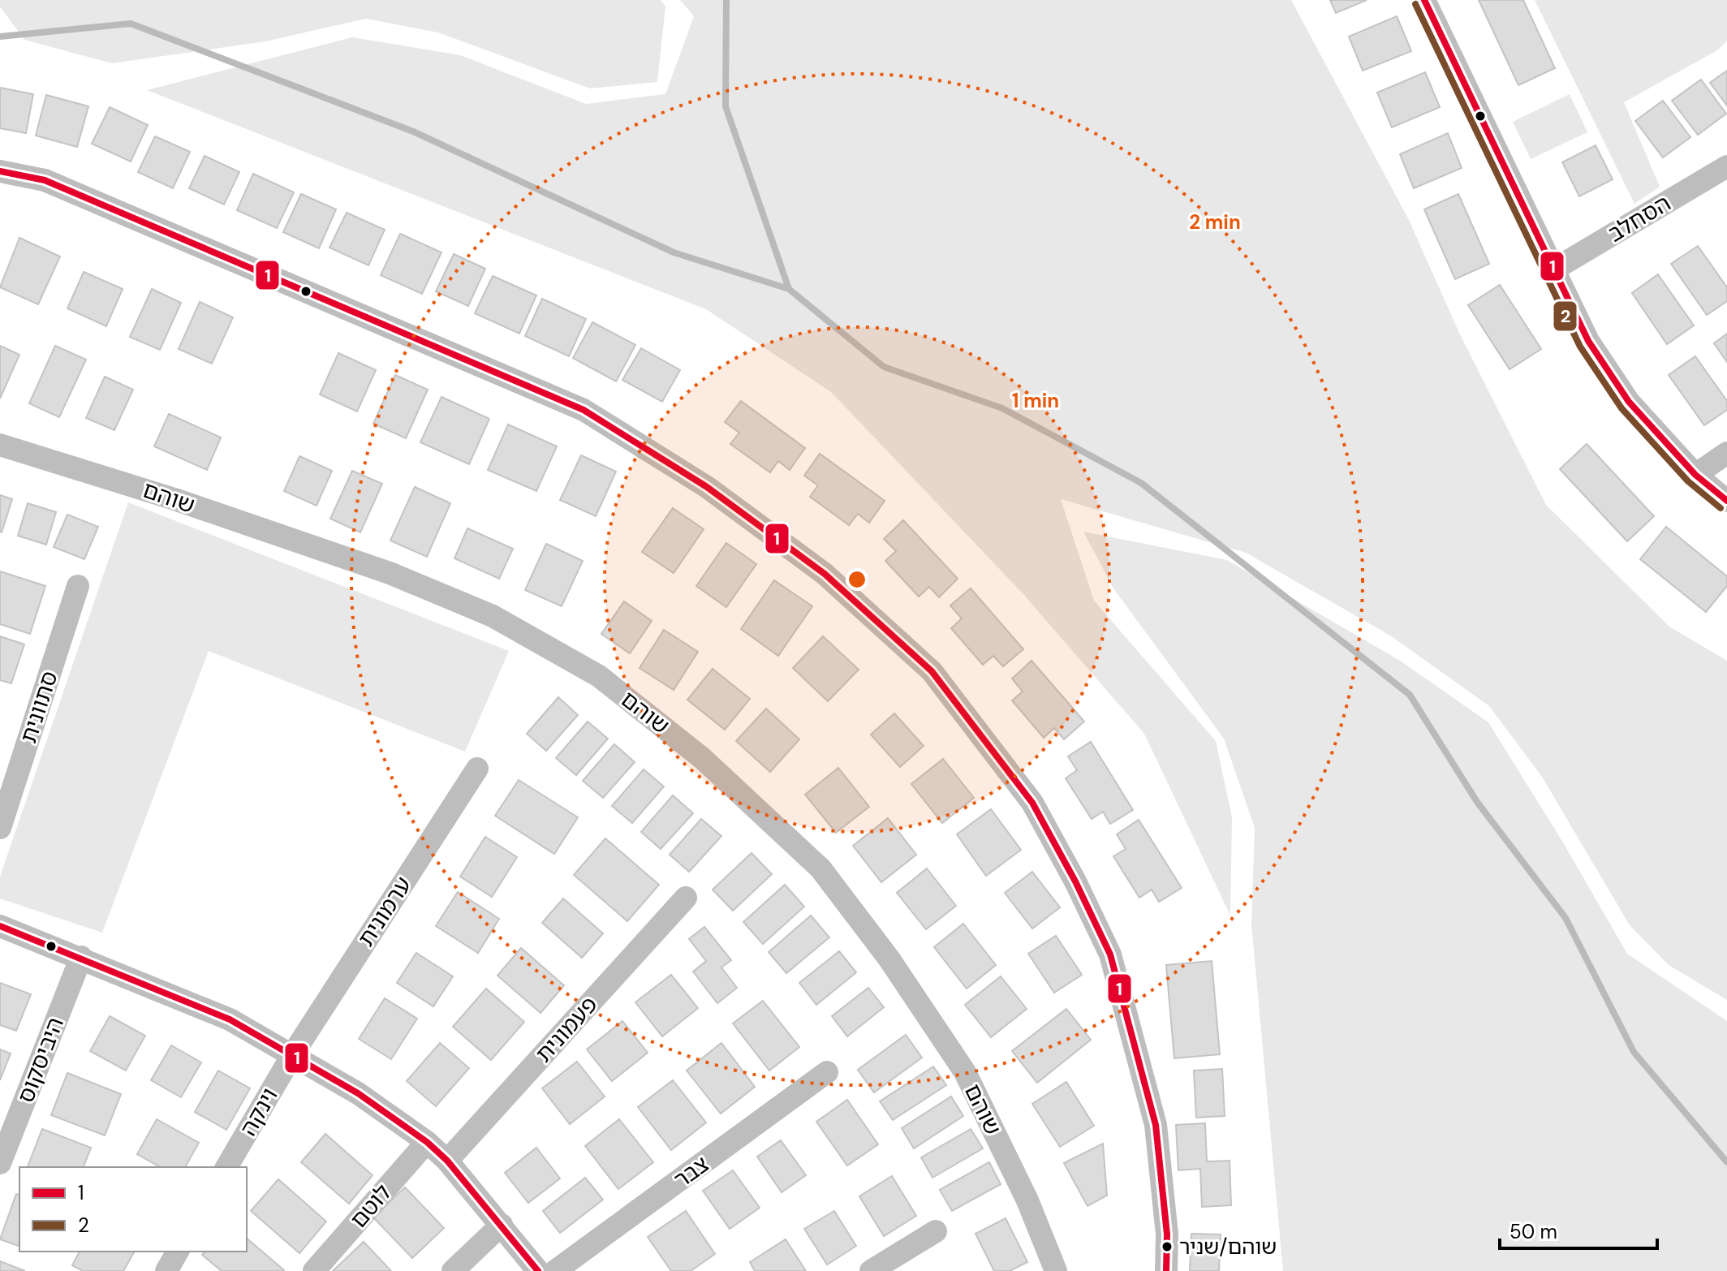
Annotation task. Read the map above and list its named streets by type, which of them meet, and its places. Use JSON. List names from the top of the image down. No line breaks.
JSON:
{"streets":{"street":["הסחלב","שוהם","סתוונית","ערמונית","פעמונית","היביסקוס","וינקה","צבר","לוטם"]},"crossings":[["ערמונית","וינקה"]],"places":["שוהם/שניר"],"lines":["transit line 1","transit line 2"],"legend":["1","2"],"scale_bar":"50 m","rings":["2 min","1 min"]}
